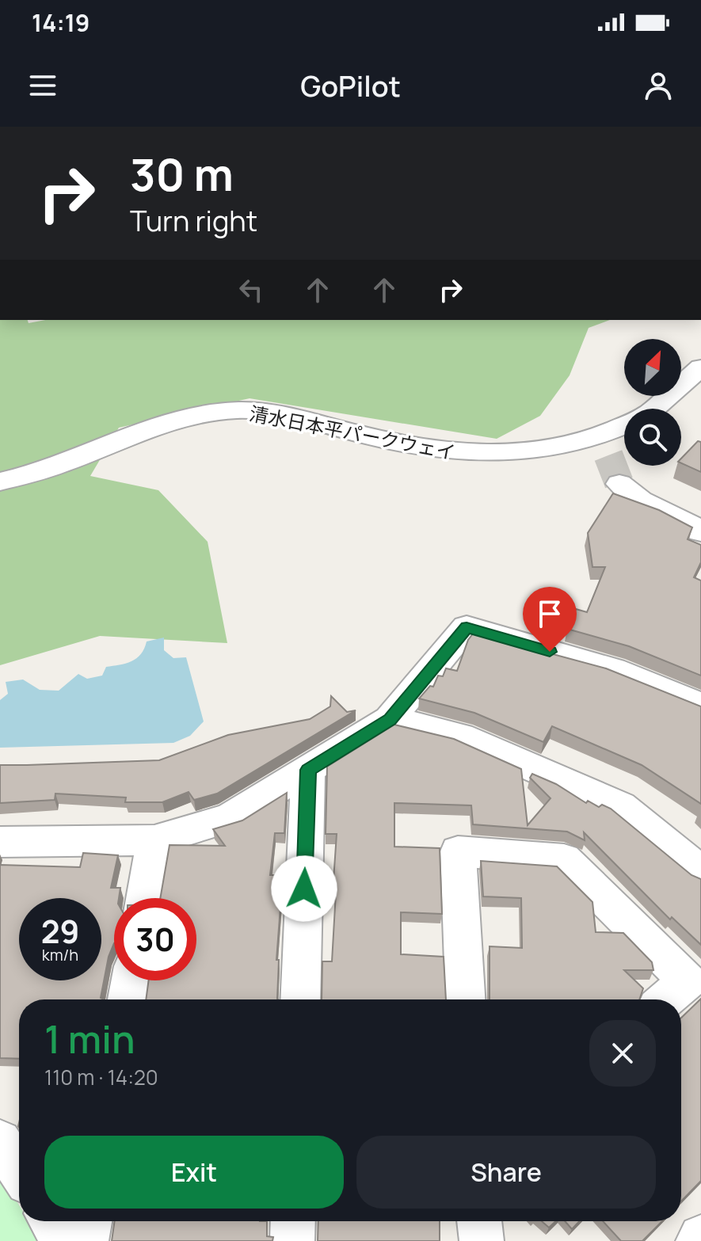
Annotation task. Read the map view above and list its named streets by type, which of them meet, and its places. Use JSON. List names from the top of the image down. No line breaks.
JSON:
{"streets":{"street":["清水日本平パークウェイ"]},"north":"top right","page":{"status":"14:19","header":"GoPilot","turn":["30 m","Turn right"],"speed":"29 km/h","limit":"30","heading":["1 min","110 m · 14:20"],"buttons":["Exit","Share"]}}
